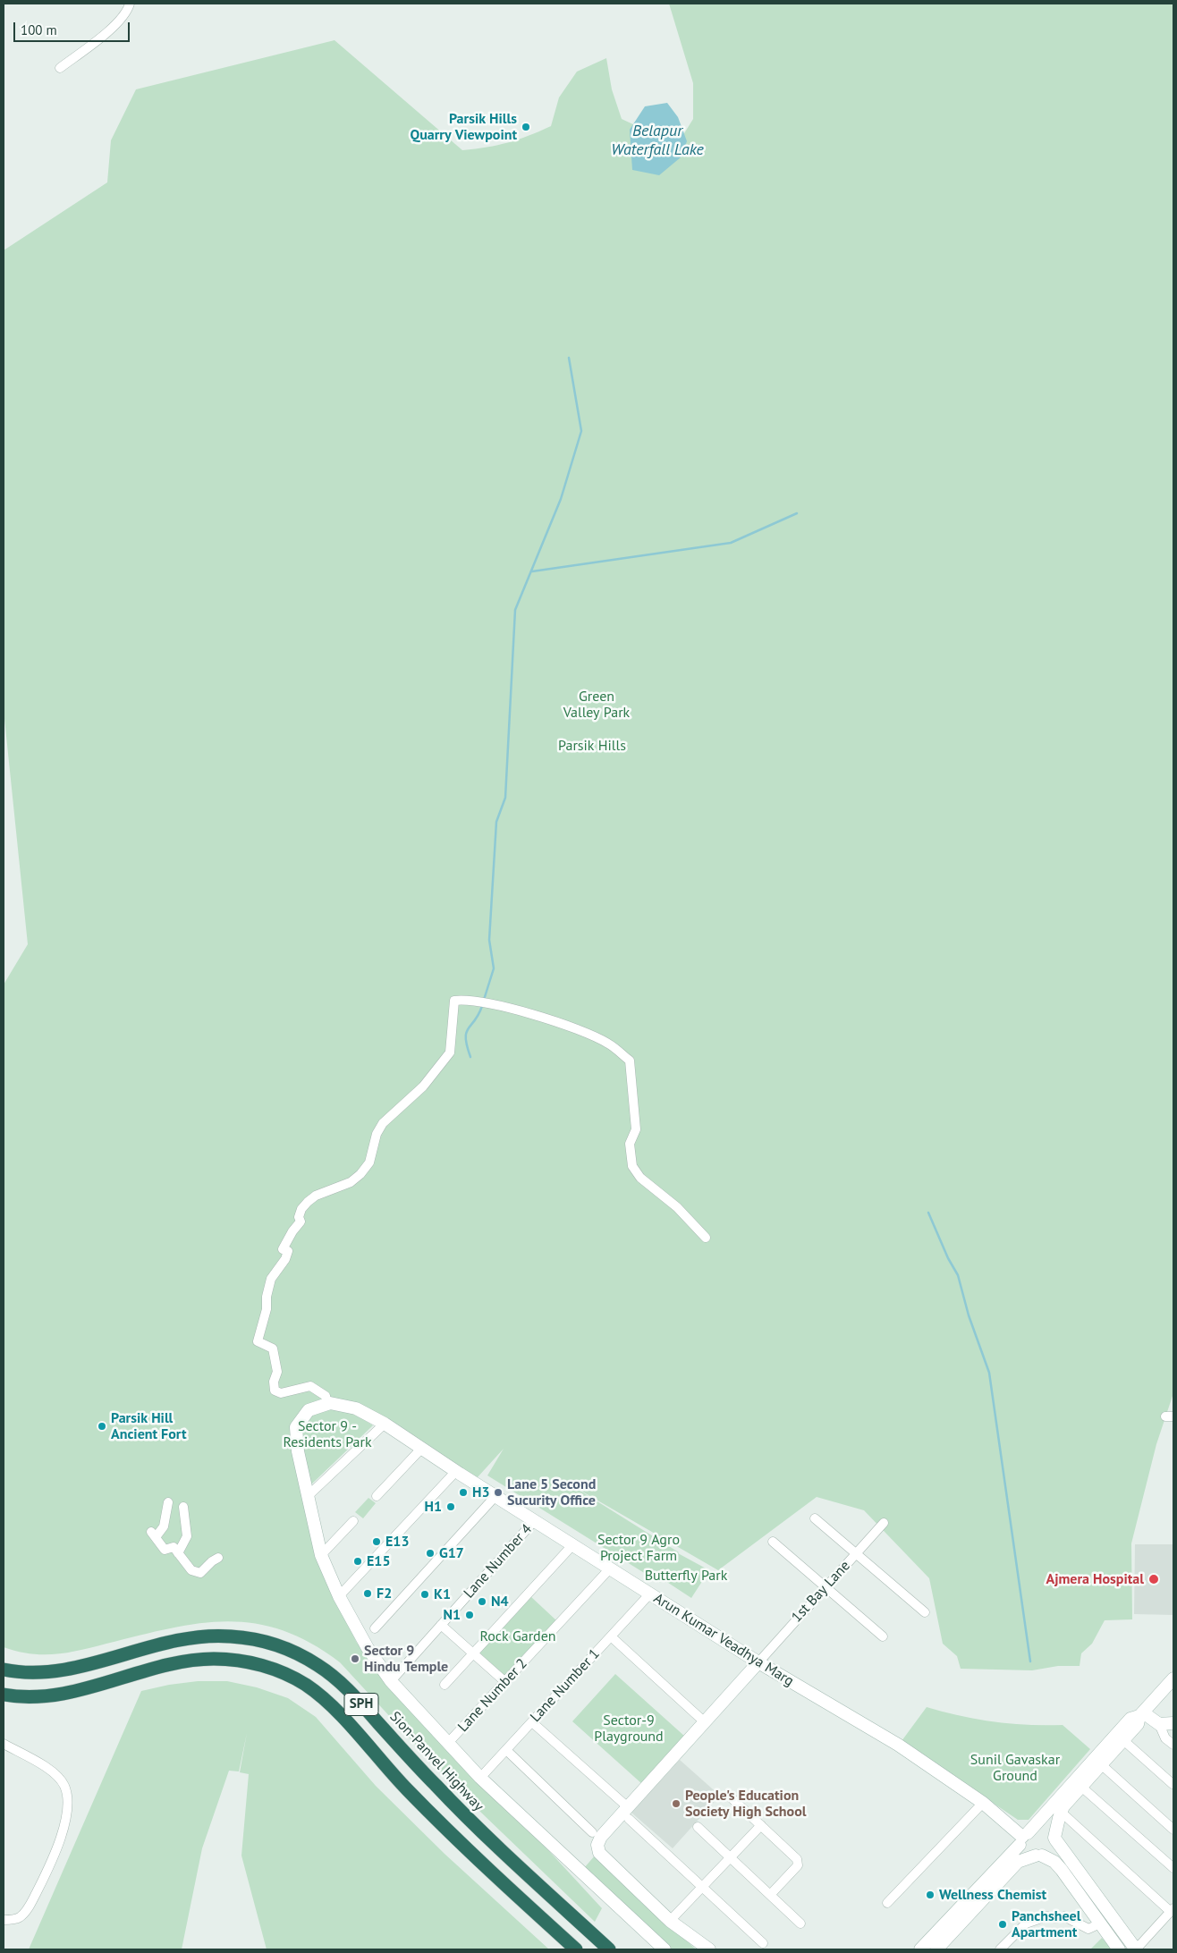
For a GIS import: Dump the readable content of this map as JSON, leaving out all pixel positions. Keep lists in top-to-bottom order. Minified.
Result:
{"streets":{"highway":["SPH","Sion-Panvel Highway"],"street":["Lane Number 4","1st Bay Lane","Arun Kumar Veadhya Marg","Lane Number 1","Lane Number 2"]},"crossings":[["Lane Number 4","Arun Kumar Veadhya Marg"],["1st Bay Lane","Arun Kumar Veadhya Marg"],["Arun Kumar Veadhya Marg","Lane Number 1"],["Arun Kumar Veadhya Marg","Lane Number 2"],["SPH","Sion-Panvel Highway"]],"water":["Belapur Waterfall Lake"],"parks":["Green Valley Park","Parsik Hills","Sector 9 - Residents Park","Sector 9 Agro Project Farm","Butterfly Park","Rock Garden","Sector-9 Playground","Sunil Gavaskar Ground"],"places":["Parsik Hills Quarry Viewpoint","Parsik Hill Ancient Fort","H3","Lane 5 Second Sucurity Office","H1","E13","G17","E15","Ajmera Hospital","F2","K1","N4","N1","Sector 9 Hindu Temple","People's Education Society High School","Wellness Chemist","Panchsheel Apartment"],"scale_bar":"100 m"}
